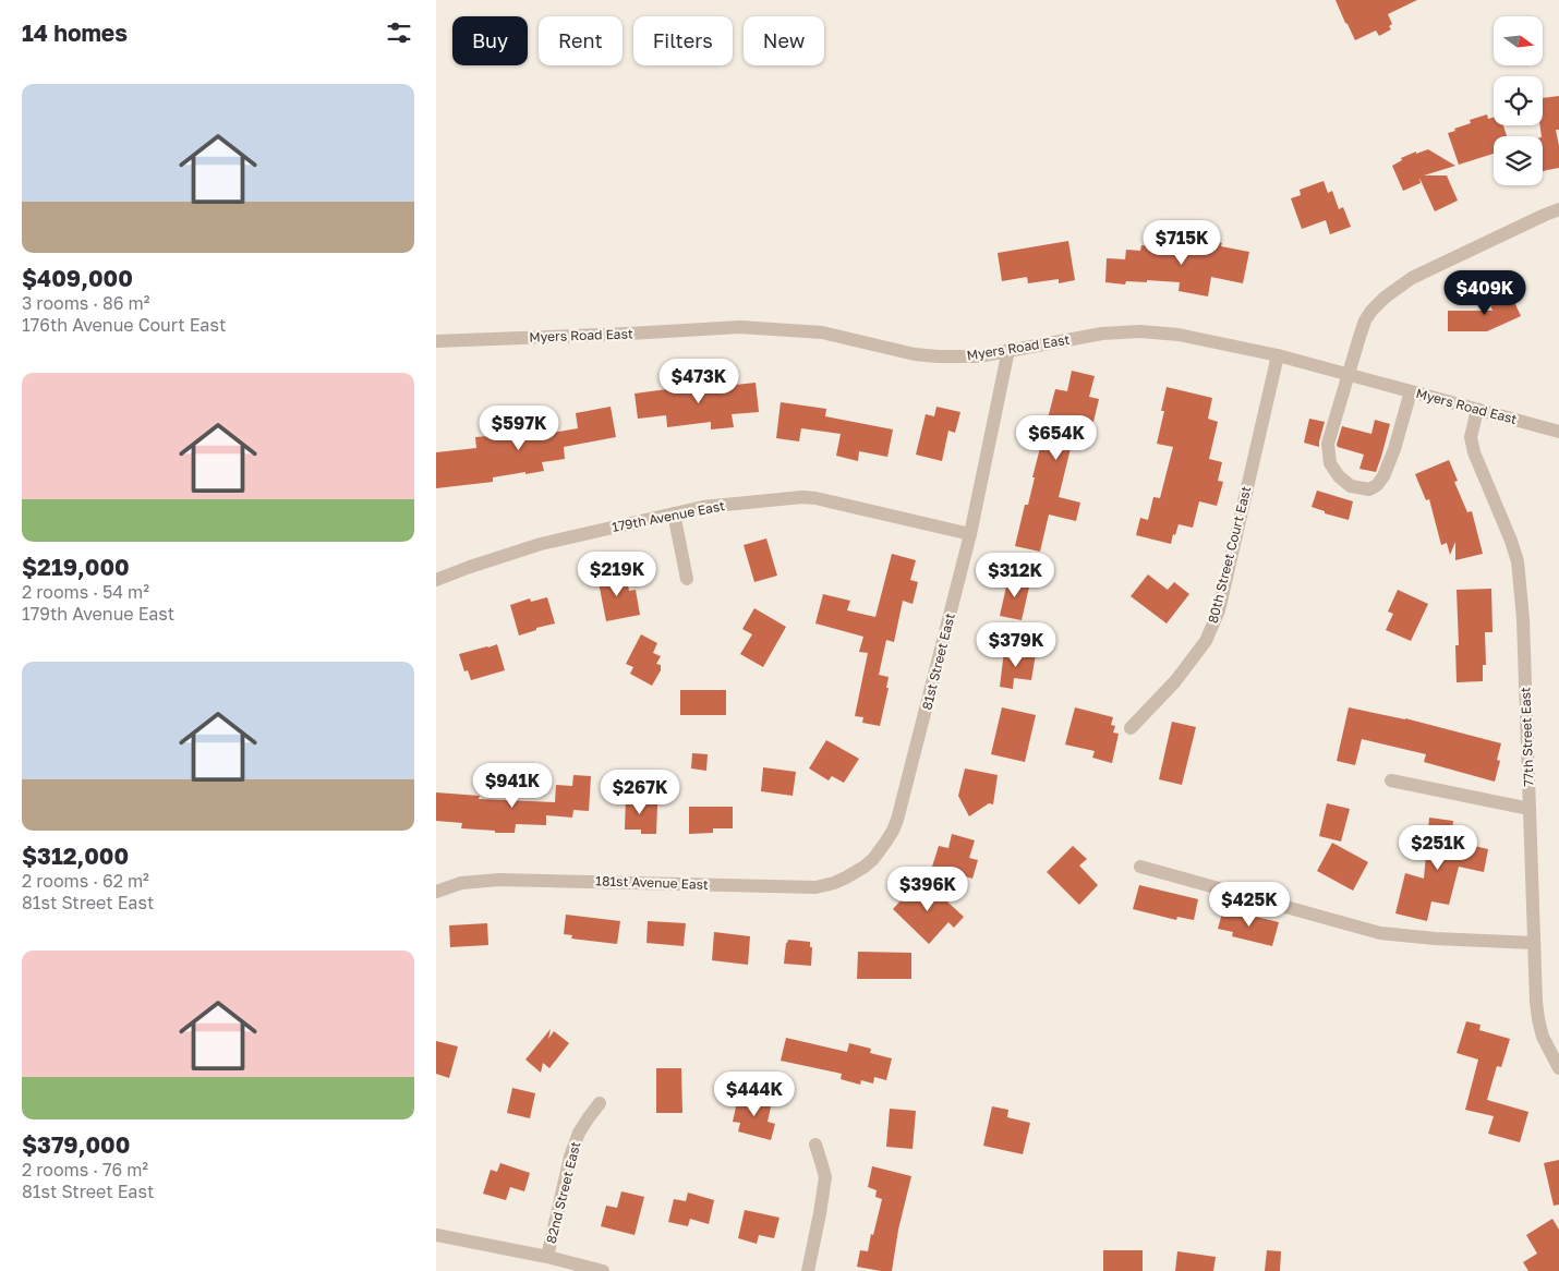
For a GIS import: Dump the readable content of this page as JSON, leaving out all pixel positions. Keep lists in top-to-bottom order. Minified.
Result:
{"streets":{"street":["Myers Road East","179th Avenue East","80th Street Court East","81st Street East","77th Street East","181st Avenue East","82nd Street East"]},"crossings":[["Myers Road East","80th Street Court East"],["Myers Road East","81st Street East"],["Myers Road East","77th Street East"],["179th Avenue East","81st Street East"],["81st Street East","181st Avenue East"]],"north":"right","page":{"heading":"14 homes","chip":["Buy","Rent","Filters","New"],"list":[{"name":"$409,000","note":"3 rooms · 86 m² · 176th Avenue Court East"},{"name":"$219,000","note":"2 rooms · 54 m² · 179th Avenue East"},{"name":"$312,000","note":"2 rooms · 62 m² · 81st Street East"},{"name":"$379,000","note":"2 rooms · 76 m² · 81st Street East"}],"price":["$715K","$409K","$473K","$597K","$654K","$219K","$312K","$379K","$941K","$267K","$251K","$396K","$425K","$444K"]}}
